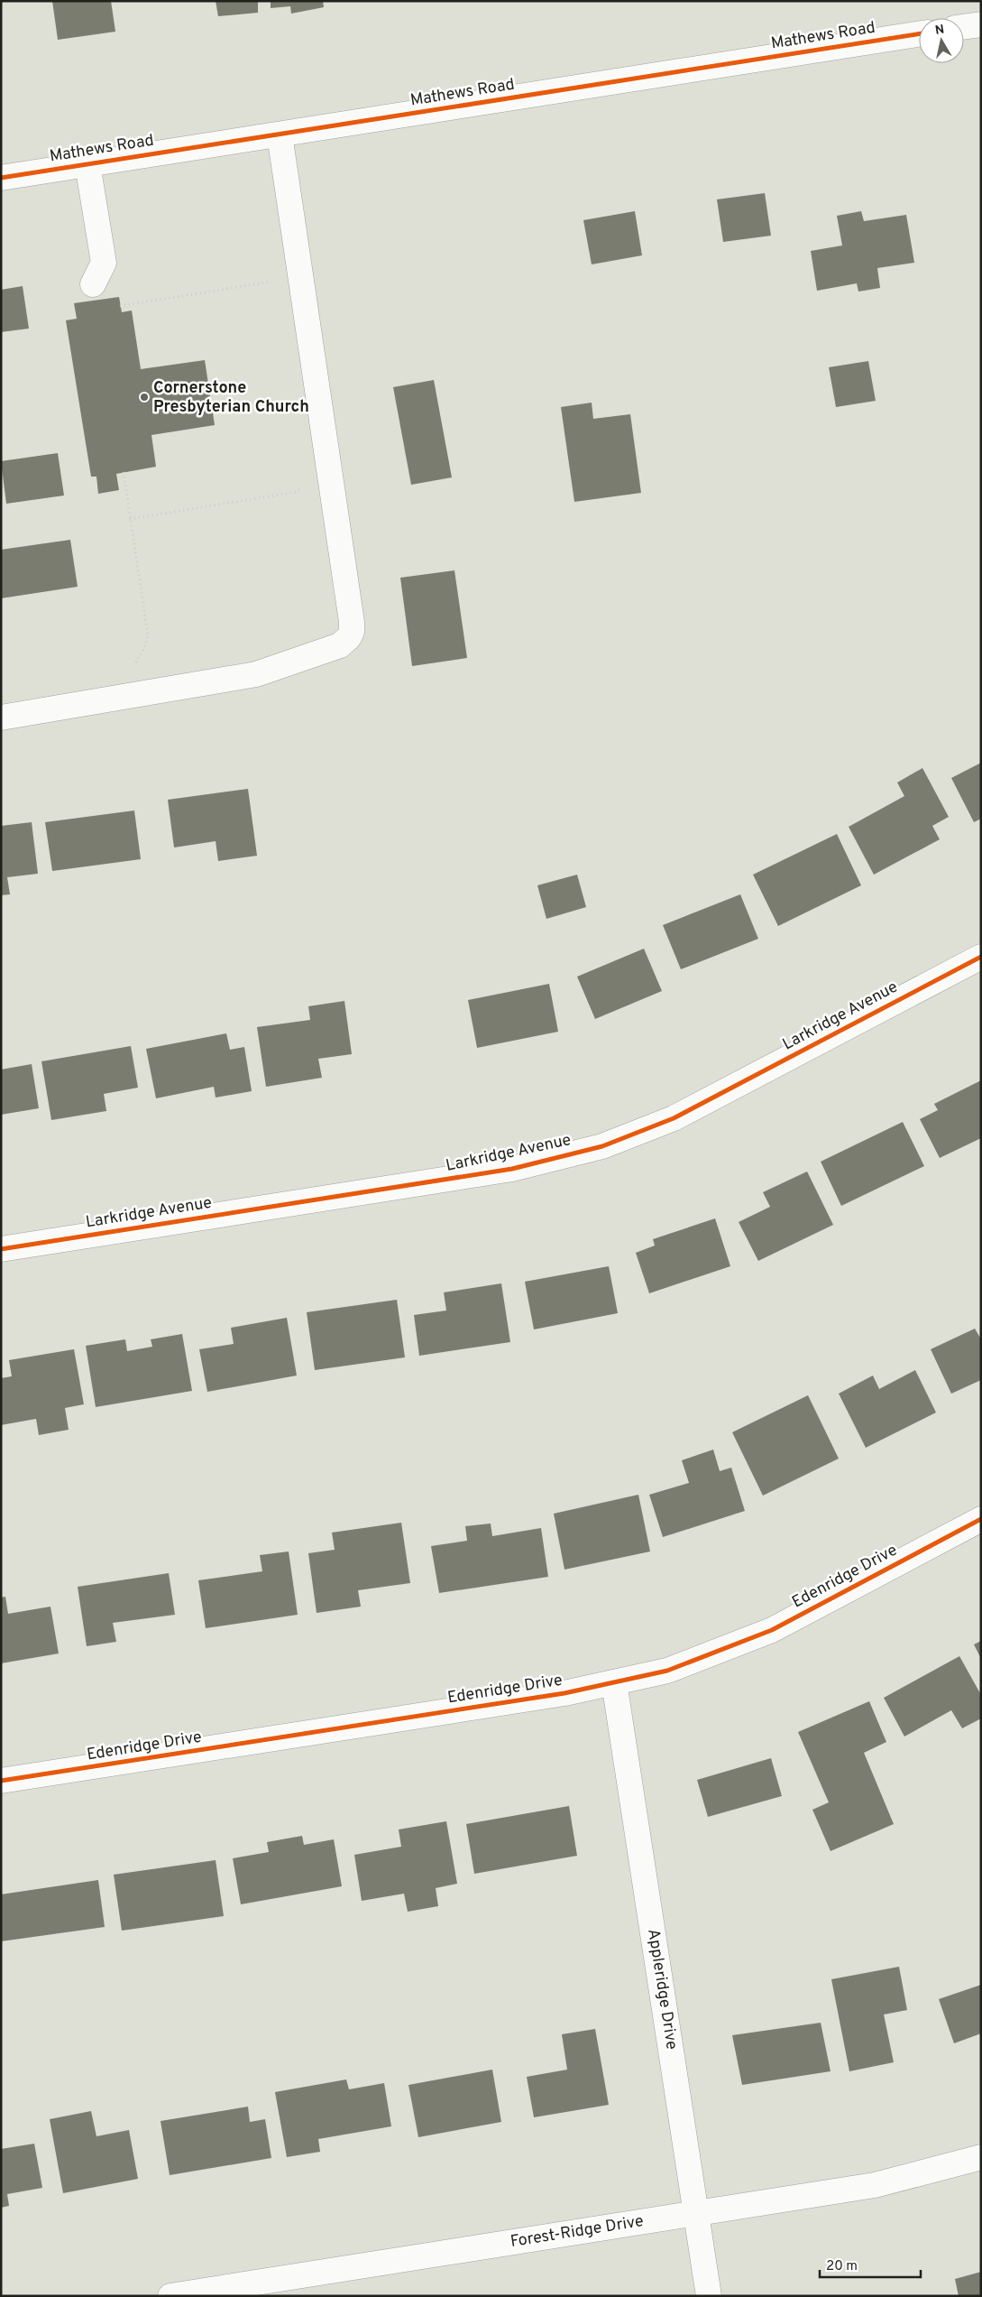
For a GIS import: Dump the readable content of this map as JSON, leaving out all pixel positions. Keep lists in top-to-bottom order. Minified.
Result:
{"streets":{"street":["Mathews Road","Larkridge Avenue","Edenridge Drive","Appleridge Drive","Forest-Ridge Drive"]},"crossings":[["Edenridge Drive","Appleridge Drive"],["Appleridge Drive","Forest-Ridge Drive"]],"places":["Cornerstone Presbyterian Church"],"scale_bar":"20 m","north":"top"}
